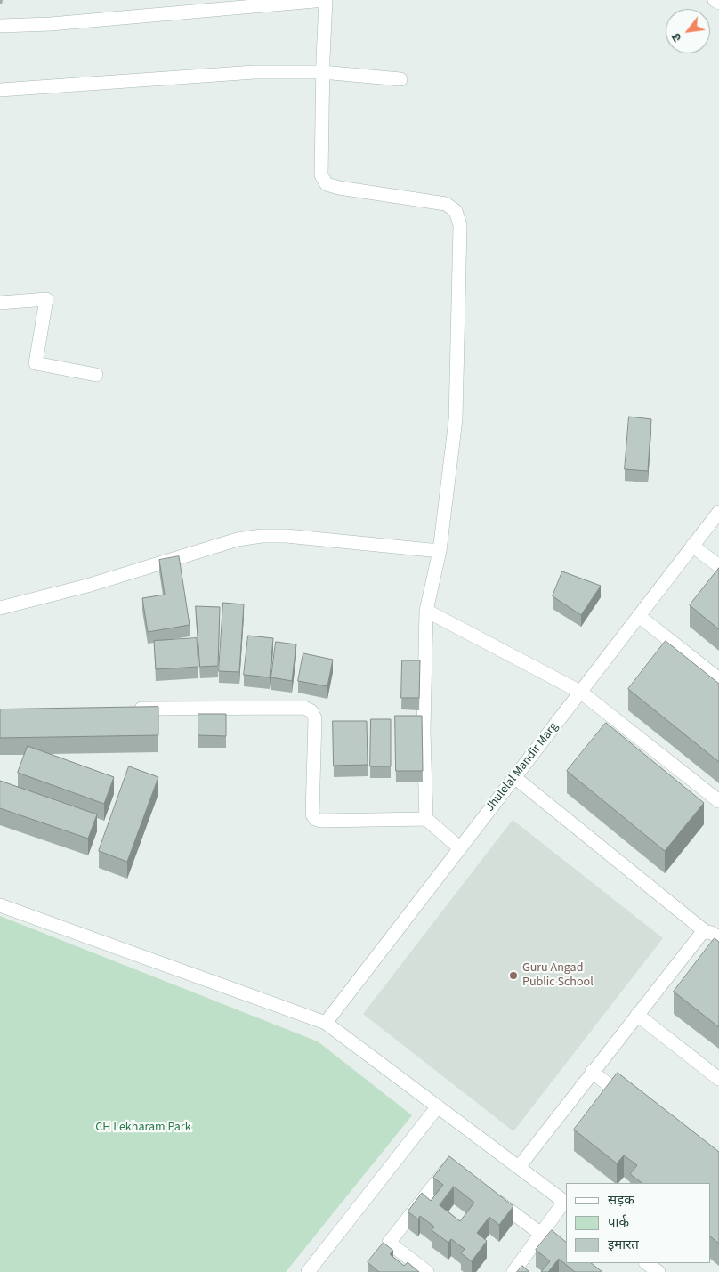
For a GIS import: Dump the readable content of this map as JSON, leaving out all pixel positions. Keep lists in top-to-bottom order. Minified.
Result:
{"streets":{"street":["Jhulelal Mandir Marg"]},"parks":["CH Lekharam Park"],"places":["Guru Angad Public School"],"legend":["सड़क","पार्क","इमारत"],"north":"bottom left"}
